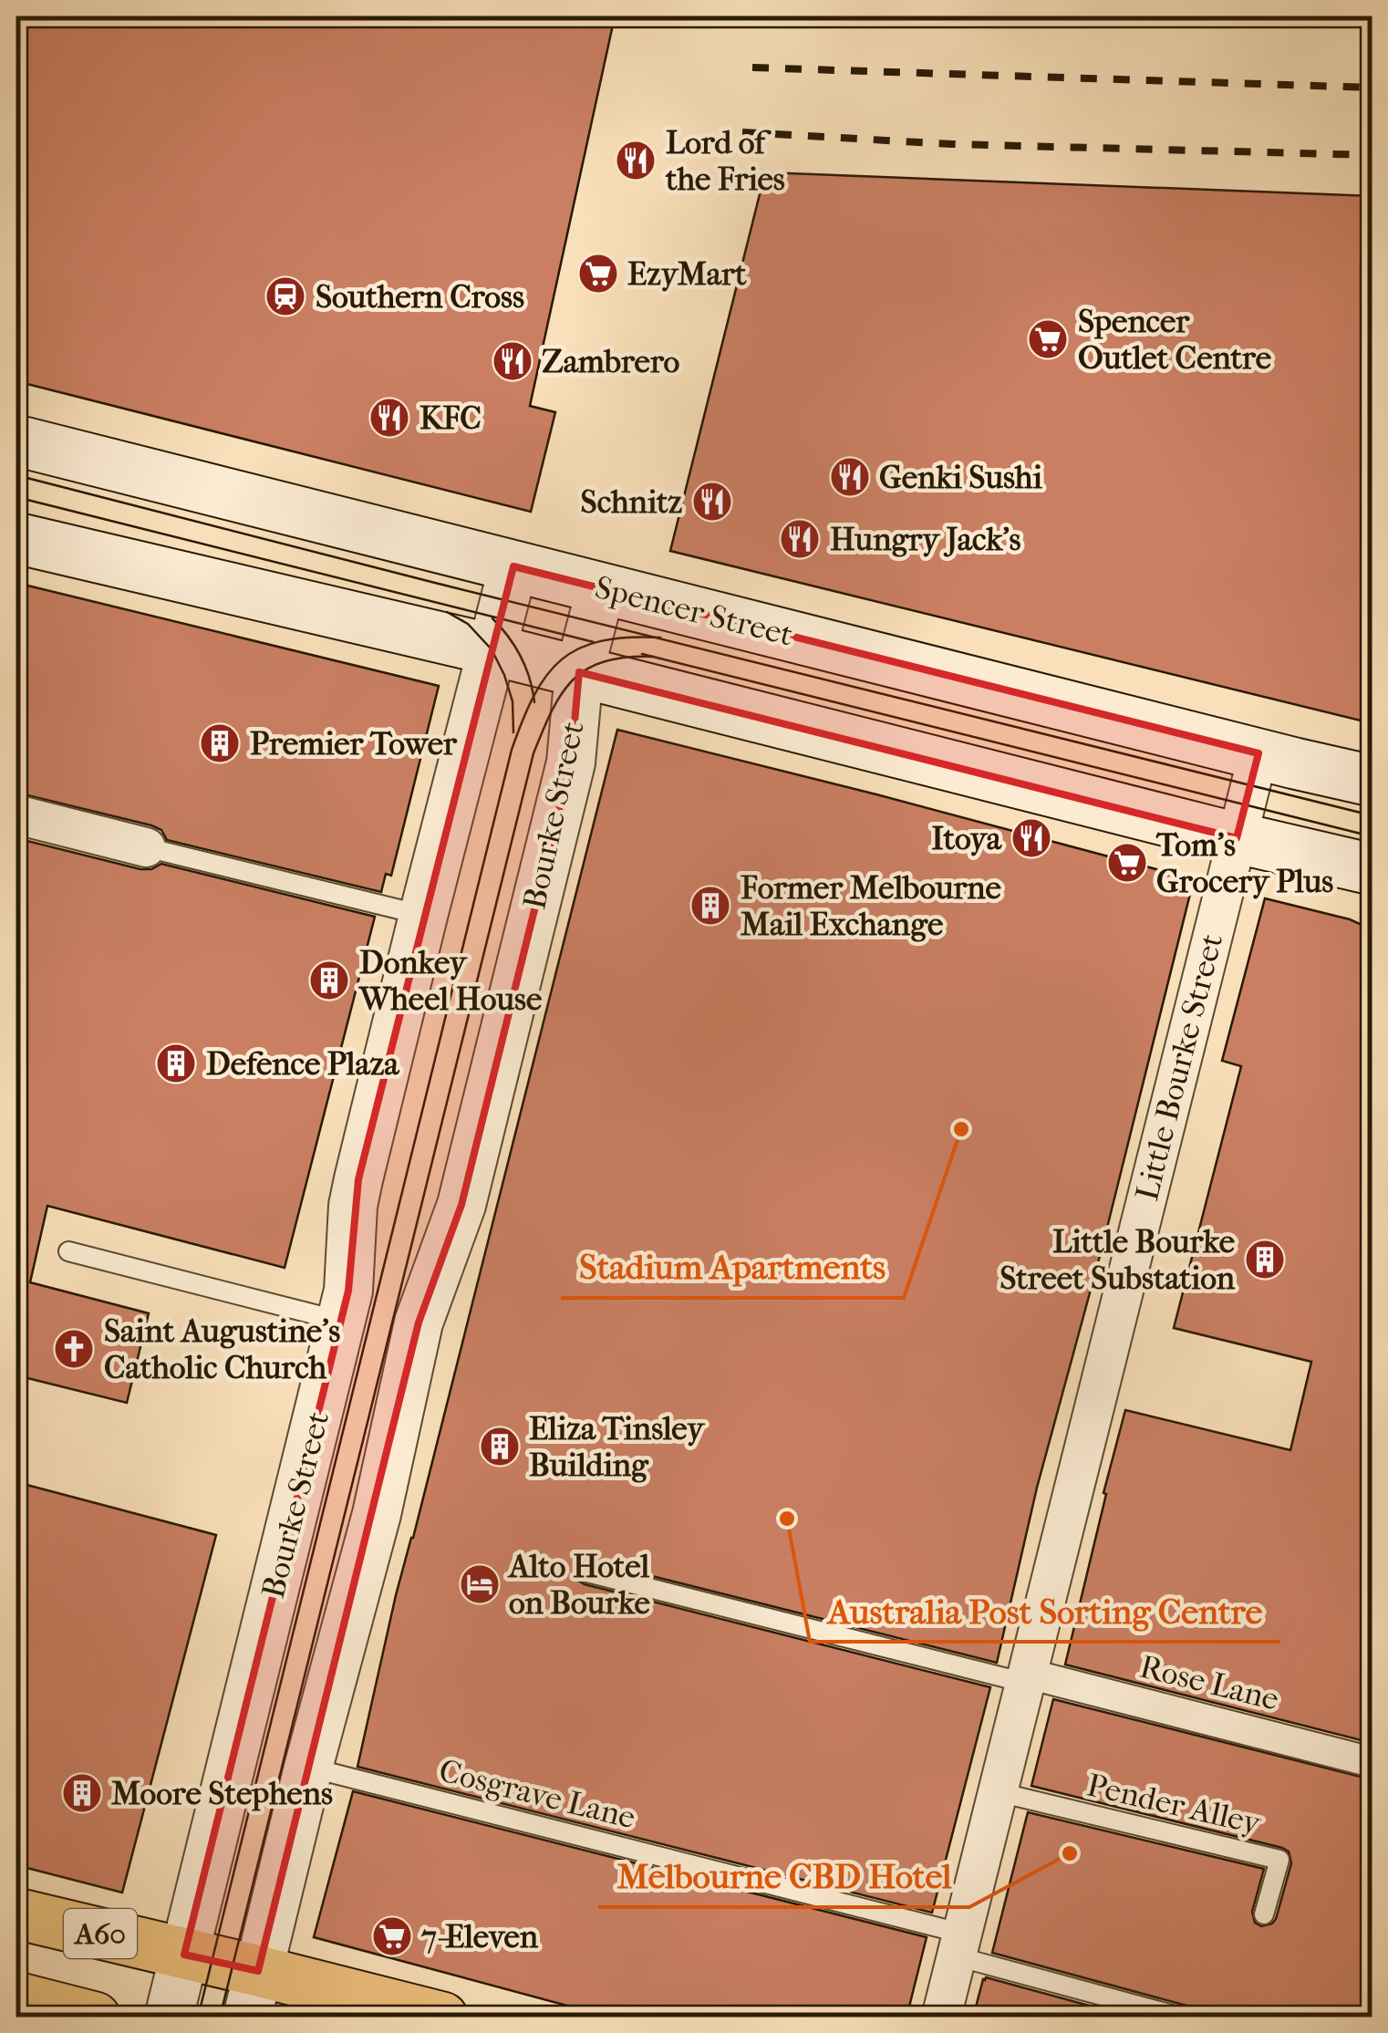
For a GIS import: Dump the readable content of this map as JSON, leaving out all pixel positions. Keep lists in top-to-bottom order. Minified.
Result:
{"streets":{"highway":["A60"],"main road":["Spencer Street"],"street":["Bourke Street","Little Bourke Street","Rose Lane"],"lane":["Cosgrave Lane","Pender Alley"]},"crossings":[["Spencer Street","Bourke Street"],["Spencer Street","Little Bourke Street"],["Bourke Street","Cosgrave Lane"],["Bourke Street","A60"],["Little Bourke Street","Rose Lane"],["Little Bourke Street","Cosgrave Lane"],["Little Bourke Street","Pender Alley"]],"places":{"restaurant":["Lord of the Fries","Zambrero","KFC","Genki Sushi","Schnitz","Hungry Jack's","Itoya"],"supermarket":["EzyMart","Spencer Outlet Centre","Tom's Grocery Plus","7-Eleven"],"station":["Southern Cross"],"building":["Premier Tower","Former Melbourne Mail Exchange","Donkey Wheel House","Defence Plaza","Little Bourke Street Substation","Eliza Tinsley Building","Moore Stephens"],"other":["Stadium Apartments","Australia Post Sorting Centre","Melbourne CBD Hotel"],"church":["Saint Augustine's Catholic Church"],"hotel":["Alto Hotel on Bourke"]}}
